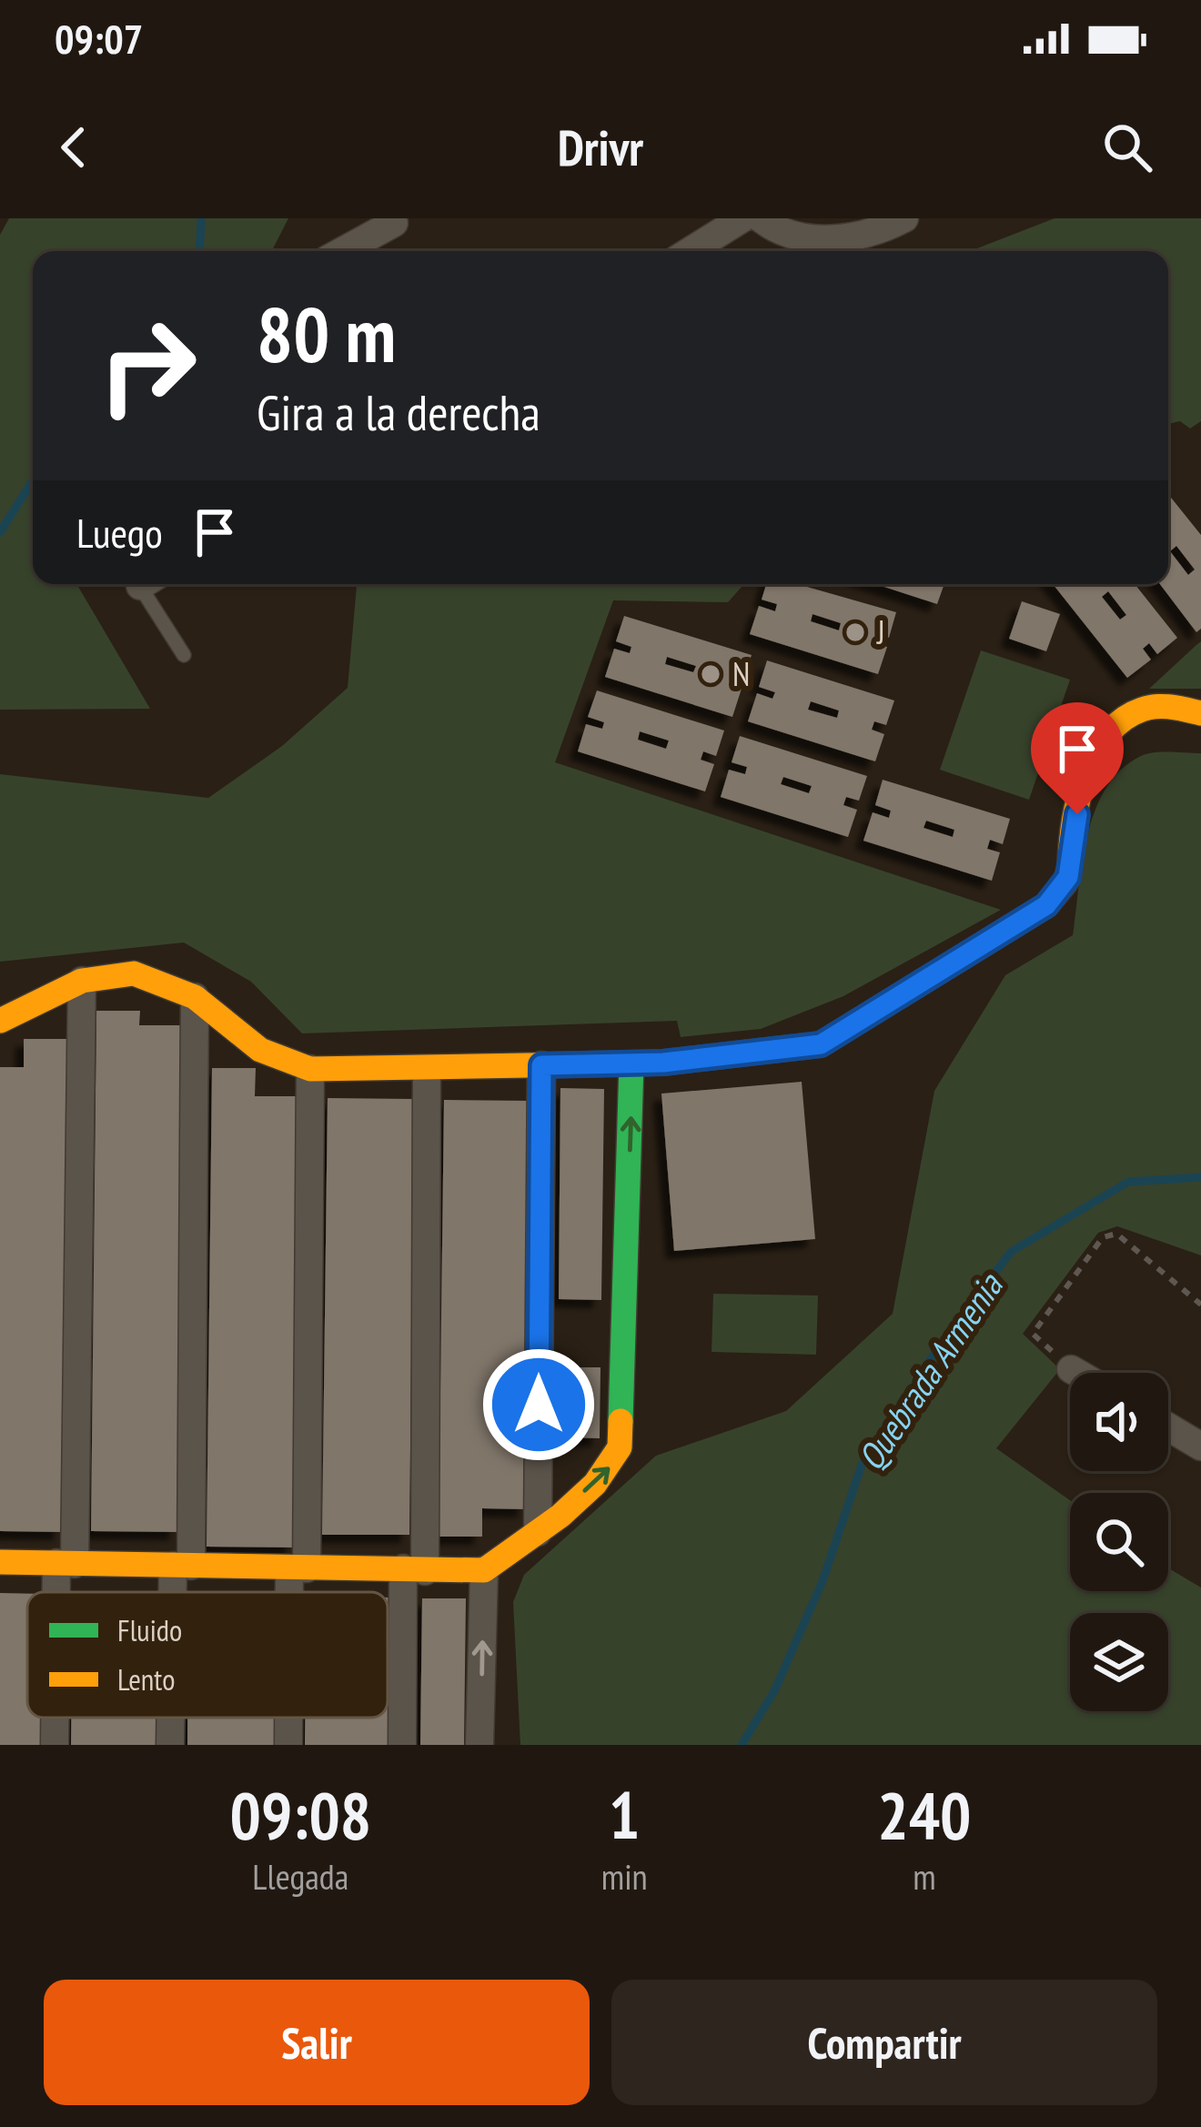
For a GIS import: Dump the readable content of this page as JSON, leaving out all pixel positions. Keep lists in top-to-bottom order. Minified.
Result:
{"water":["Quebrada Armenia"],"places":["J","N"],"legend":["Fluido","Lento"],"page":{"status":"09:07","header":"Drivr","turn":["80 m","Gira a la derecha"],"then":"Luego","eta":["09:08","Llegada","1","min","240","m"],"buttons":["Salir","Compartir"]}}
